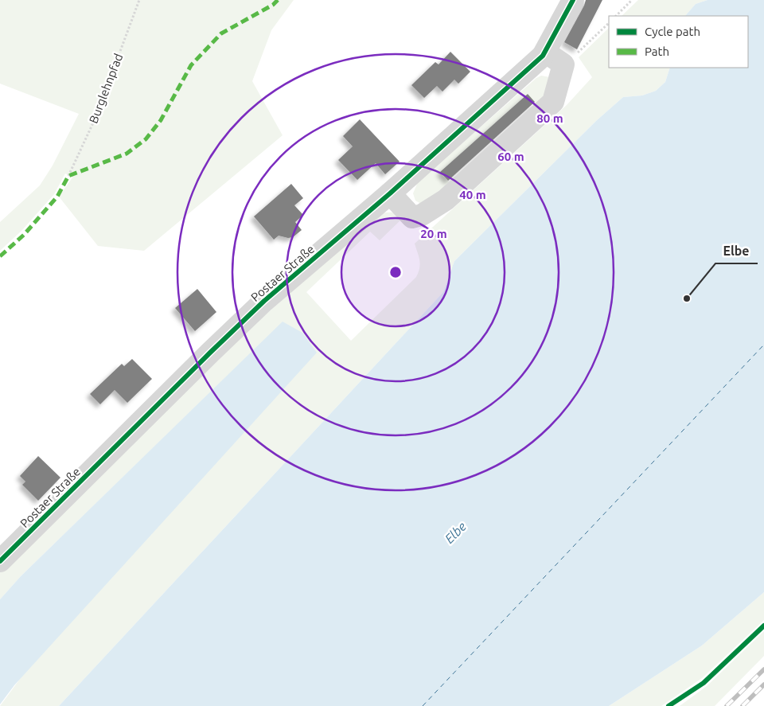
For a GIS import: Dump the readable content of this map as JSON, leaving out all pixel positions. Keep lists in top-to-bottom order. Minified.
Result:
{"streets":{"street":["Postaer Straße"],"path":["Burglehnpfad"]},"water":["Elbe"],"places":["Elbe"],"legend":["Cycle path","Path"],"rings":["80 m","60 m","40 m","20 m"]}
